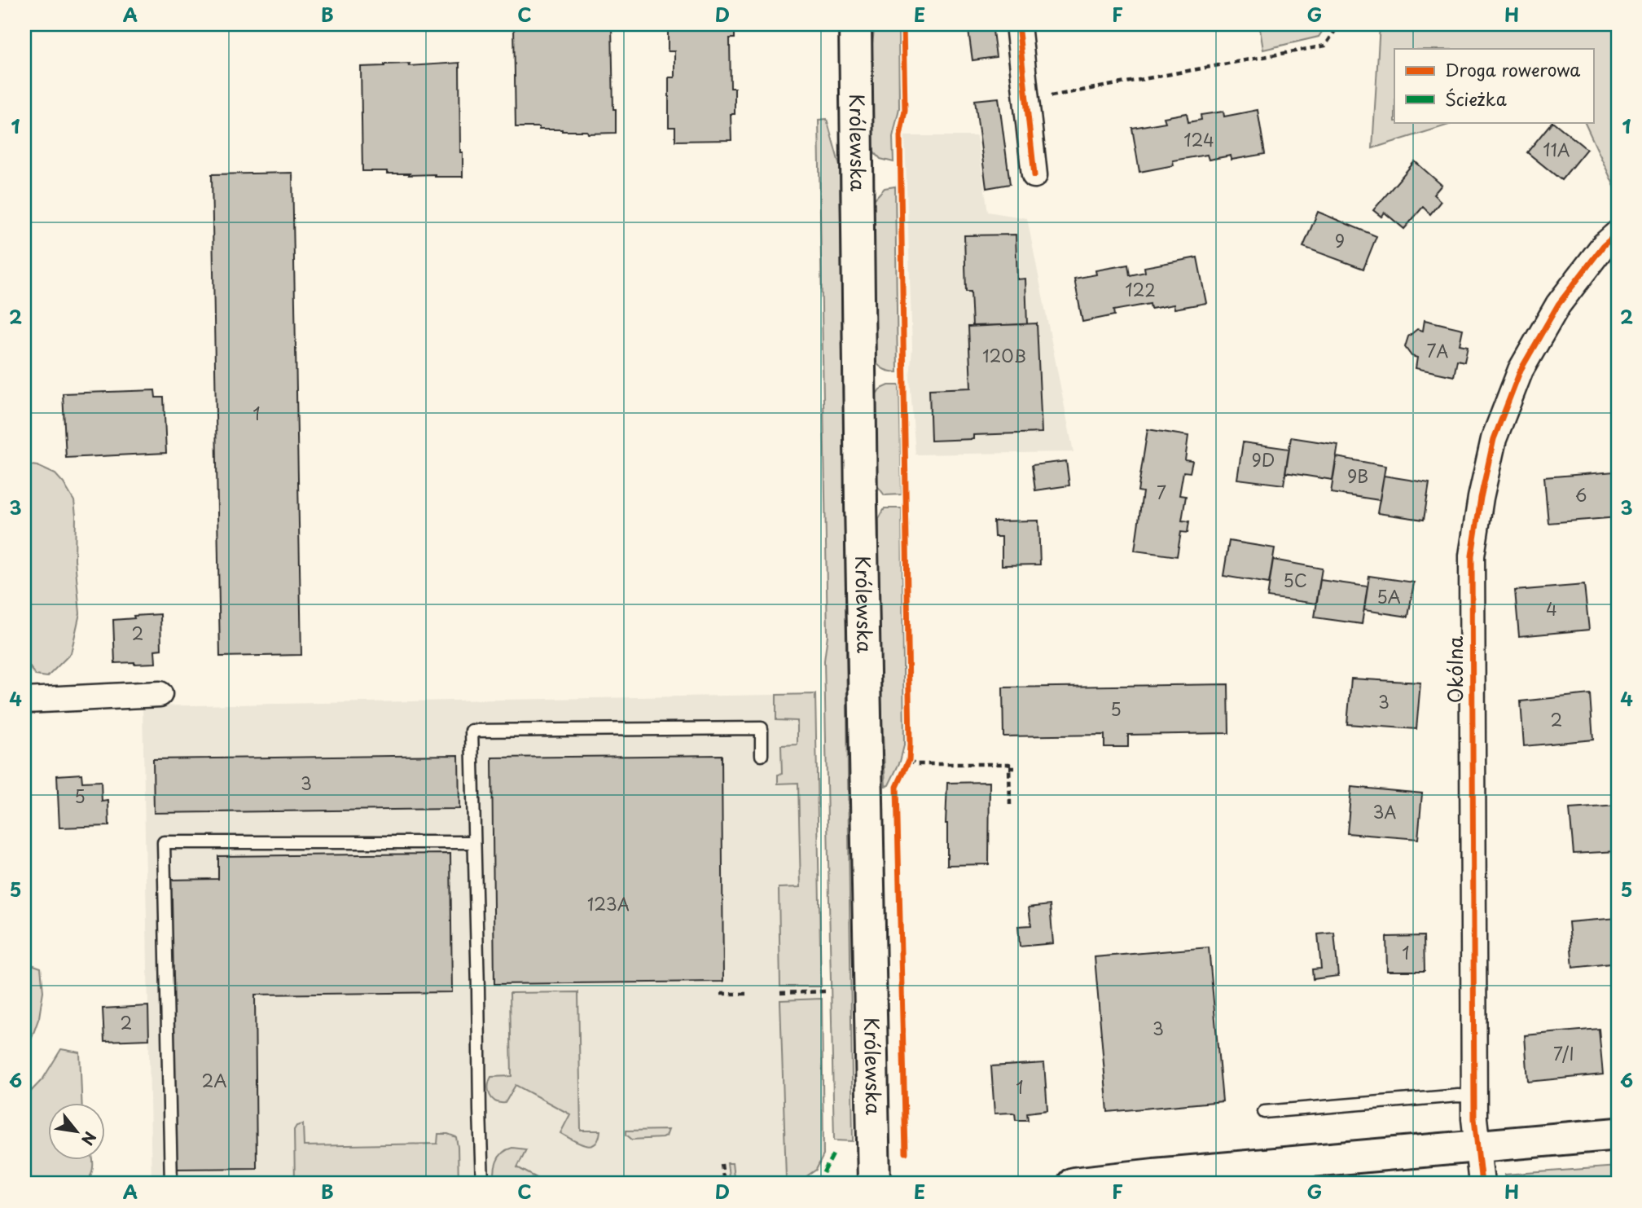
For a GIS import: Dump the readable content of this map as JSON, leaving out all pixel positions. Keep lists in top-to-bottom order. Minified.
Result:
{"streets":{"main road":["Królewska"],"street":["Okólna"]},"house_numbers":["124","11A","9","122","7A","120B","1","9D","9B","7","6","5C","5A","4","2","3","5","2","3","5","3A","123A","1","2","3","7/I","2A","1"],"legend":["Droga rowerowa","Ścieżka"],"north":"bottom right","grid":{"columns":["A","B","C","D","E","F","G","H"],"rows":["1","2","3","4","5","6"]}}
